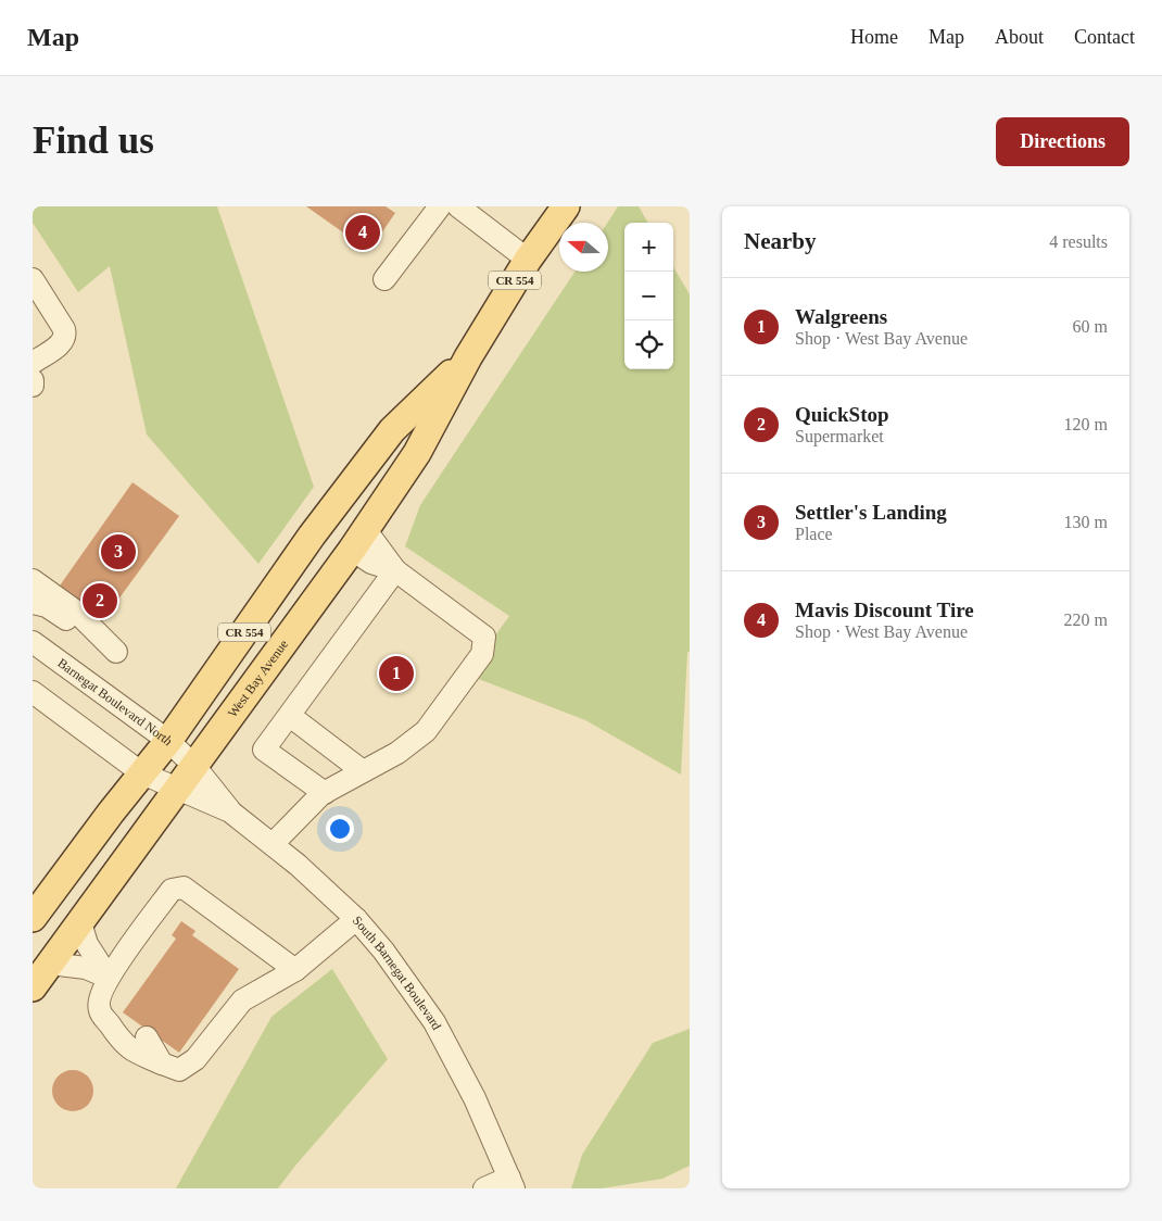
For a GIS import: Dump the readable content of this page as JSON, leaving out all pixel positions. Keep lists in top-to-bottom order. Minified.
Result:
{"streets":{"main road":["CR 554","West Bay Avenue"],"street":["Barnegat Boulevard North","South Barnegat Boulevard"]},"crossings":[["West Bay Avenue","Barnegat Boulevard North"],["West Bay Avenue","South Barnegat Boulevard"],["Barnegat Boulevard North","South Barnegat Boulevard"]],"north":"left","page":{"header":"Map","nav":["Home","Map","About","Contact"],"buttons":"Directions","title":"Find us","heading":["Nearby","4 results"],"pins":["4","3","2","1"],"map_buttons":["+","−"],"list":[{"mark":"1","name":"Walgreens","note":"Shop · West Bay Avenue","value":"60 m"},{"mark":"2","name":"QuickStop","note":"Supermarket","value":"120 m"},{"mark":"3","name":"Settler's Landing","note":"Place","value":"130 m"},{"mark":"4","name":"Mavis Discount Tire","note":"Shop · West Bay Avenue","value":"220 m"}]}}
